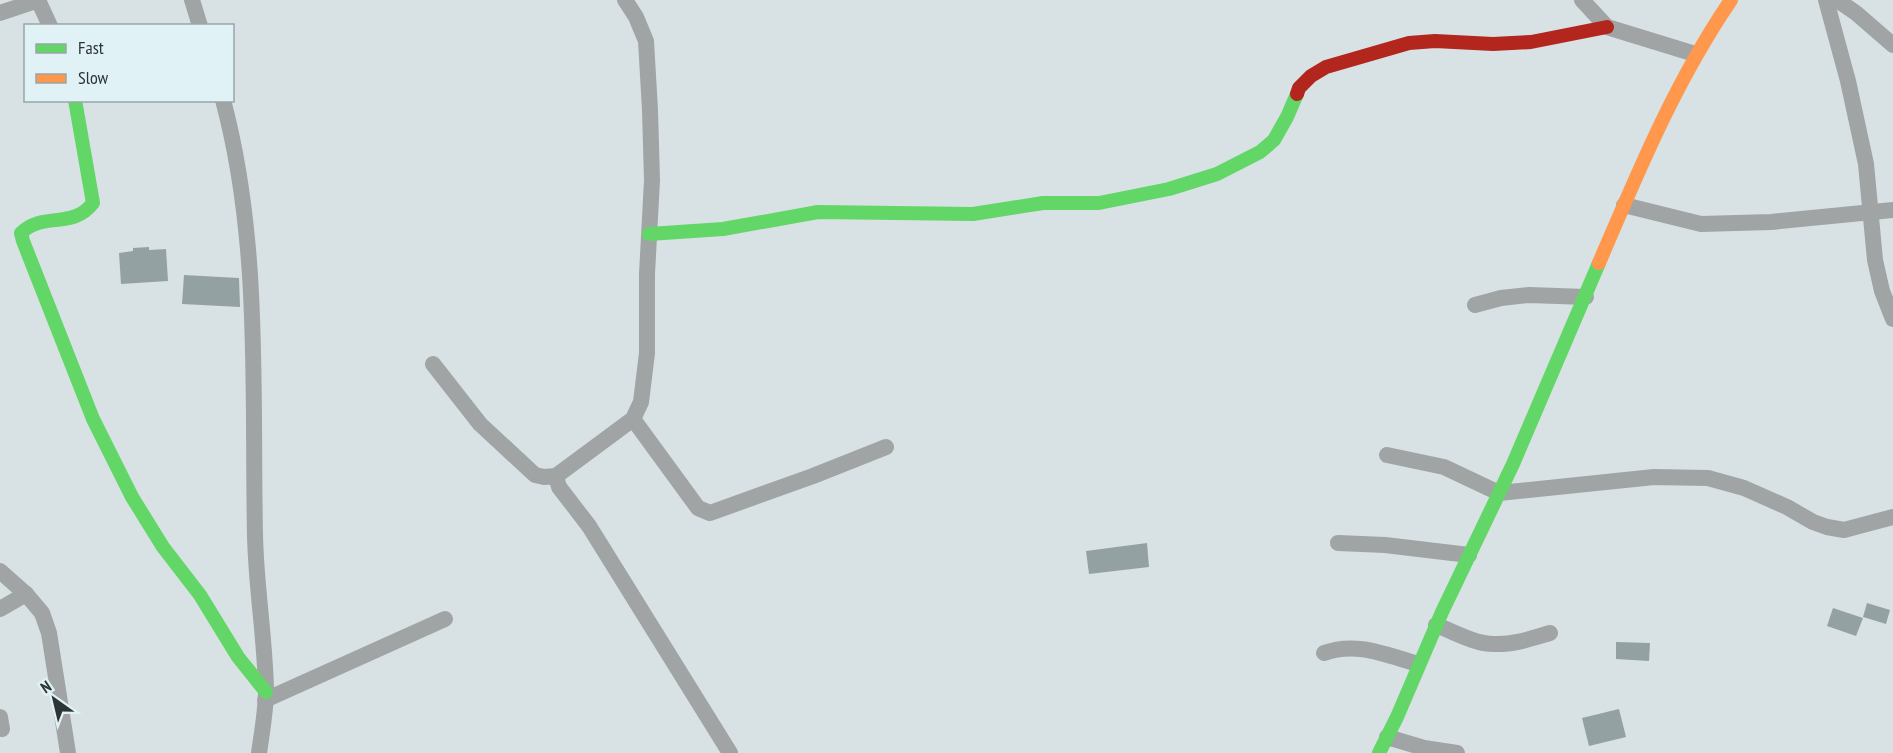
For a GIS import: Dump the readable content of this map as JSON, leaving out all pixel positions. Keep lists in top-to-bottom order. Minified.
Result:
{"legend":["Fast","Slow"],"north":"top left"}
